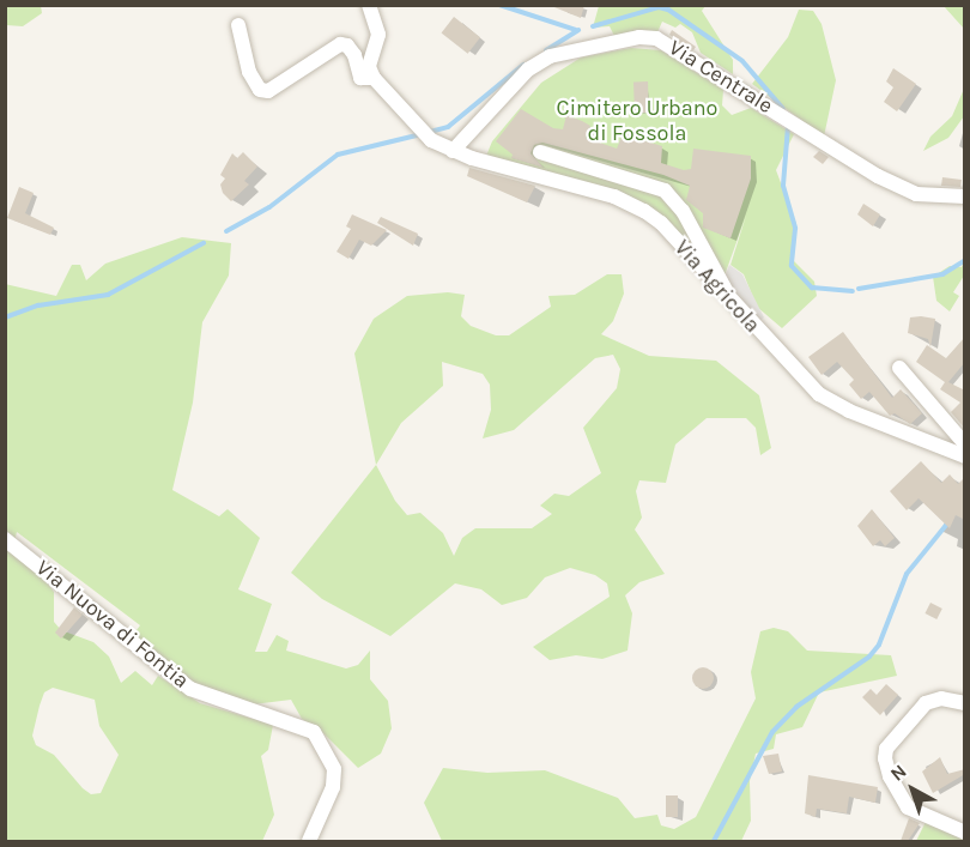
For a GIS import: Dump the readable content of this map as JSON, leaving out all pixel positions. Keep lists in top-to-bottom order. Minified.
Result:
{"streets":{"street":["Via Centrale","Via Agricola","Via Nuova di Fontia"]},"crossings":[["Via Centrale","Via Agricola"]],"parks":["Cimitero Urbano di Fossola"],"north":"top left"}
